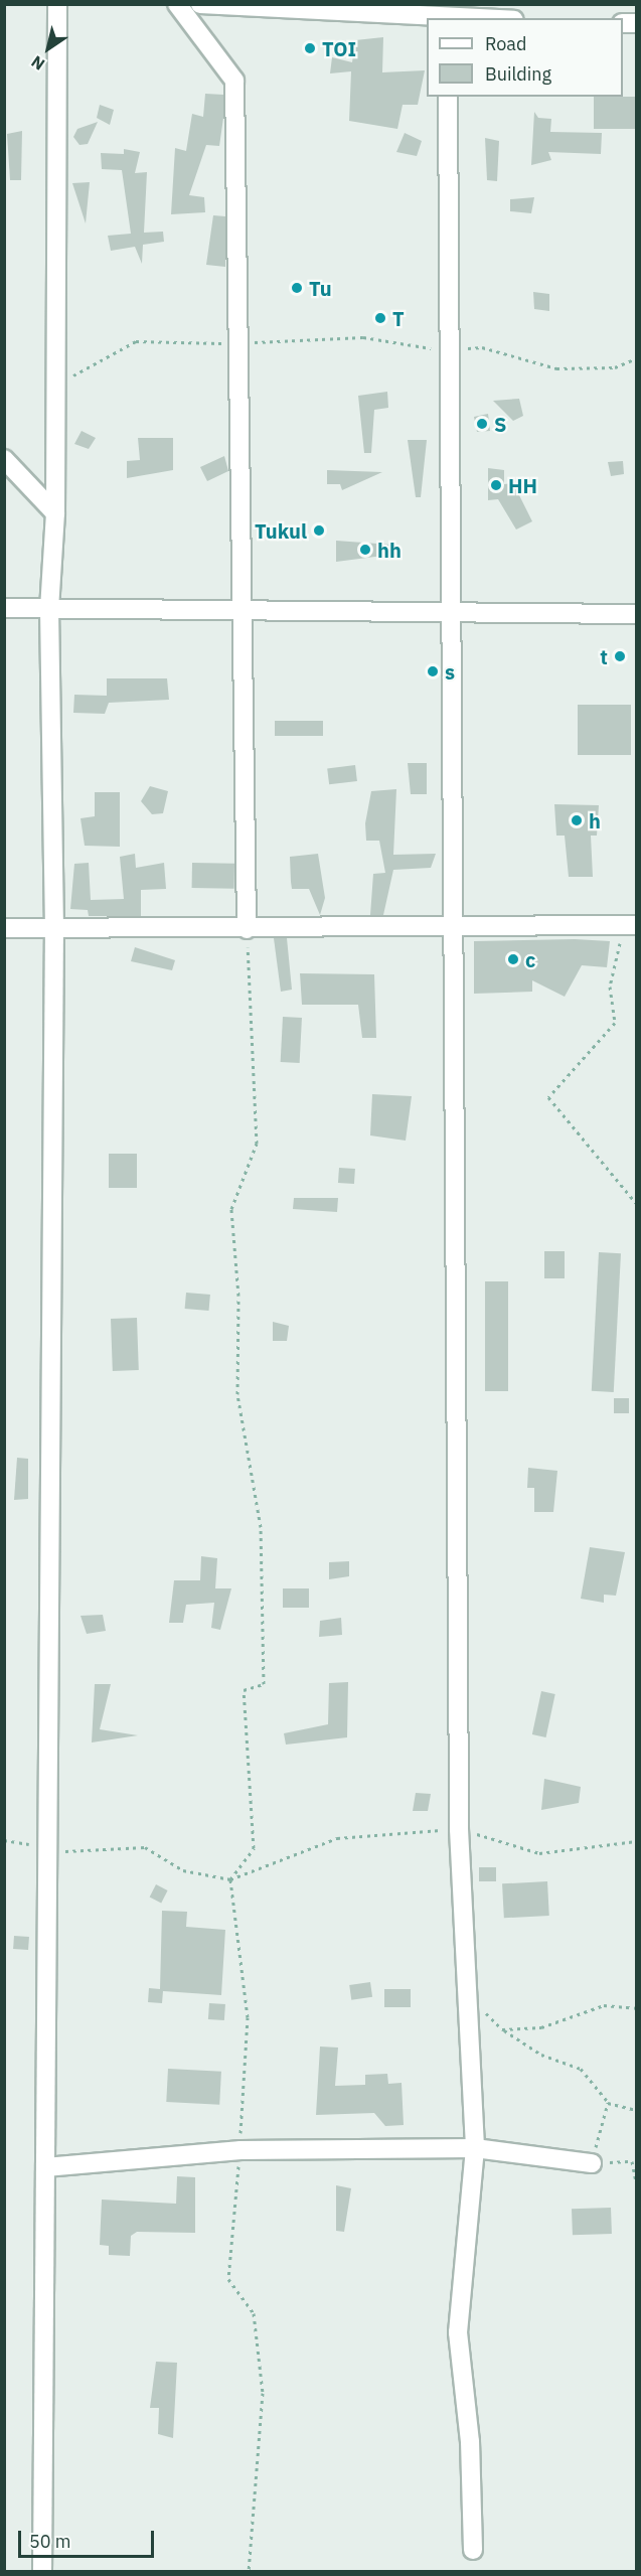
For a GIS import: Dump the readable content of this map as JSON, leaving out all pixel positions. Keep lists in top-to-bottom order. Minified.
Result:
{"places":["TOI","Tu","T","S","HH","Tukul","hh","t","s","h","c"],"legend":["Road","Building"],"scale_bar":"50 m","north":"bottom left"}
